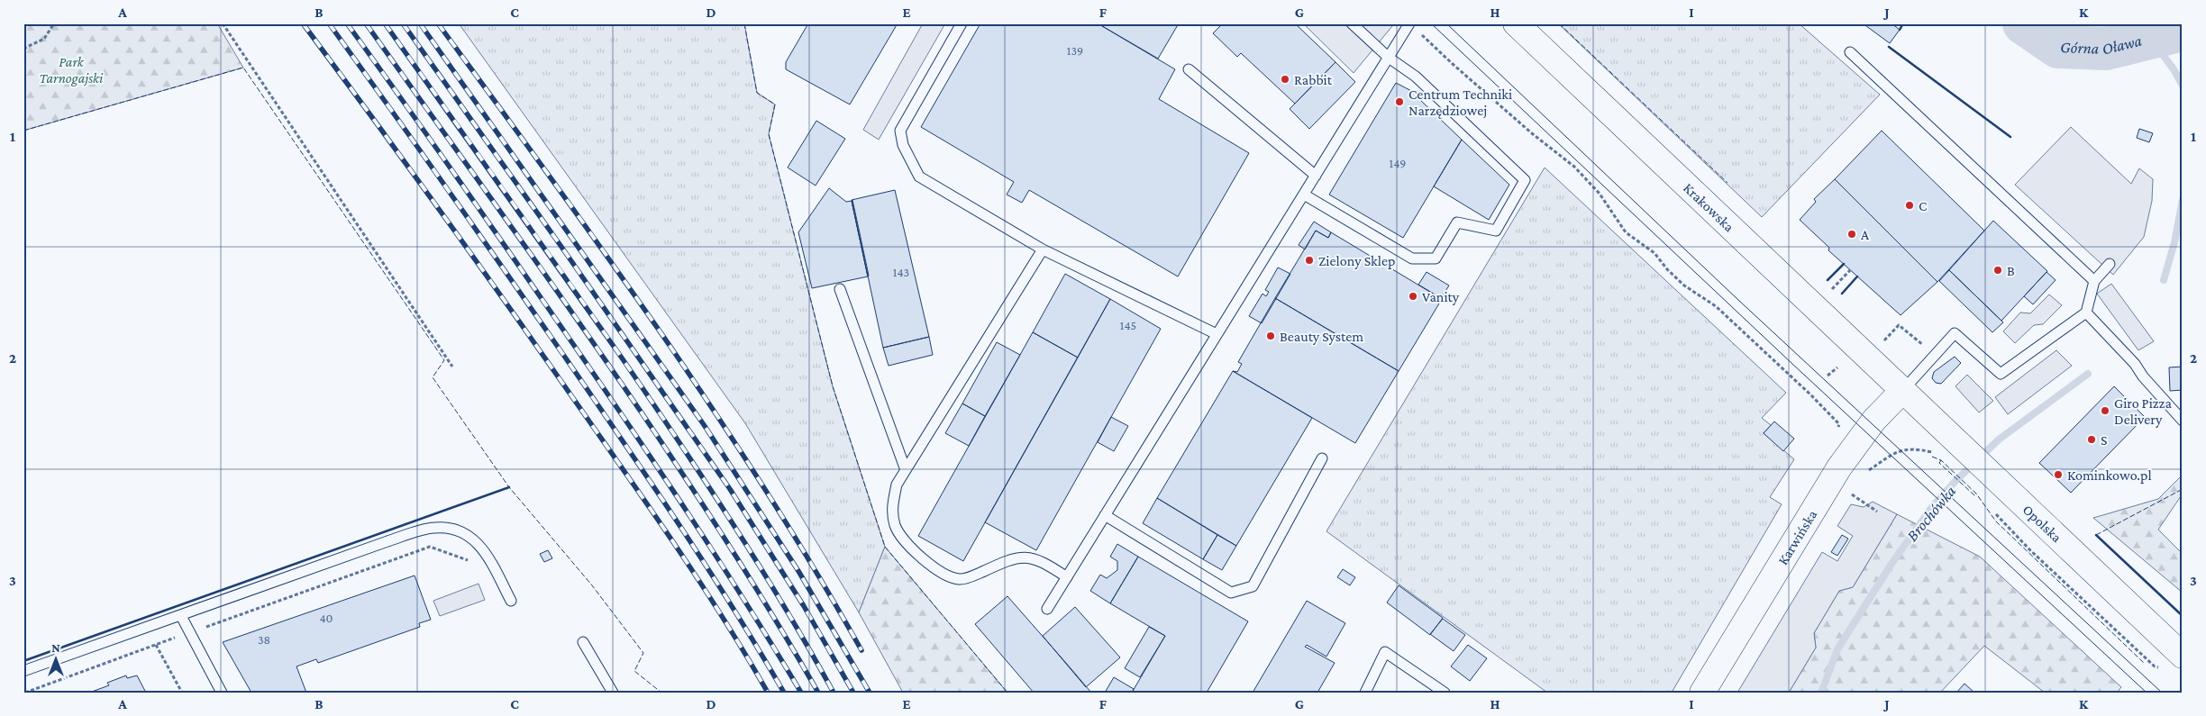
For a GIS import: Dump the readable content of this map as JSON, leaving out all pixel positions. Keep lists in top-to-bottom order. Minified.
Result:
{"streets":{"main road":["Krakowska","Opolska","Karwińska"]},"crossings":[["Krakowska","Opolska"],["Krakowska","Karwińska"],["Opolska","Karwińska"]],"water":["Górna Oława","Brochówka"],"parks":["Park Tarnogajski"],"places":["Rabbit","Centrum Techniki Narzędziowej","C","A","Zielony Sklep","B","Vanity","Beauty System","Giro Pizza Delivery","S","Kominkowo.pl"],"house_numbers":["139","149","143","145","40","38"],"north":"top","grid":{"columns":["A","B","C","D","E","F","G","H","I","J","K"],"rows":["1","2","3"]}}
